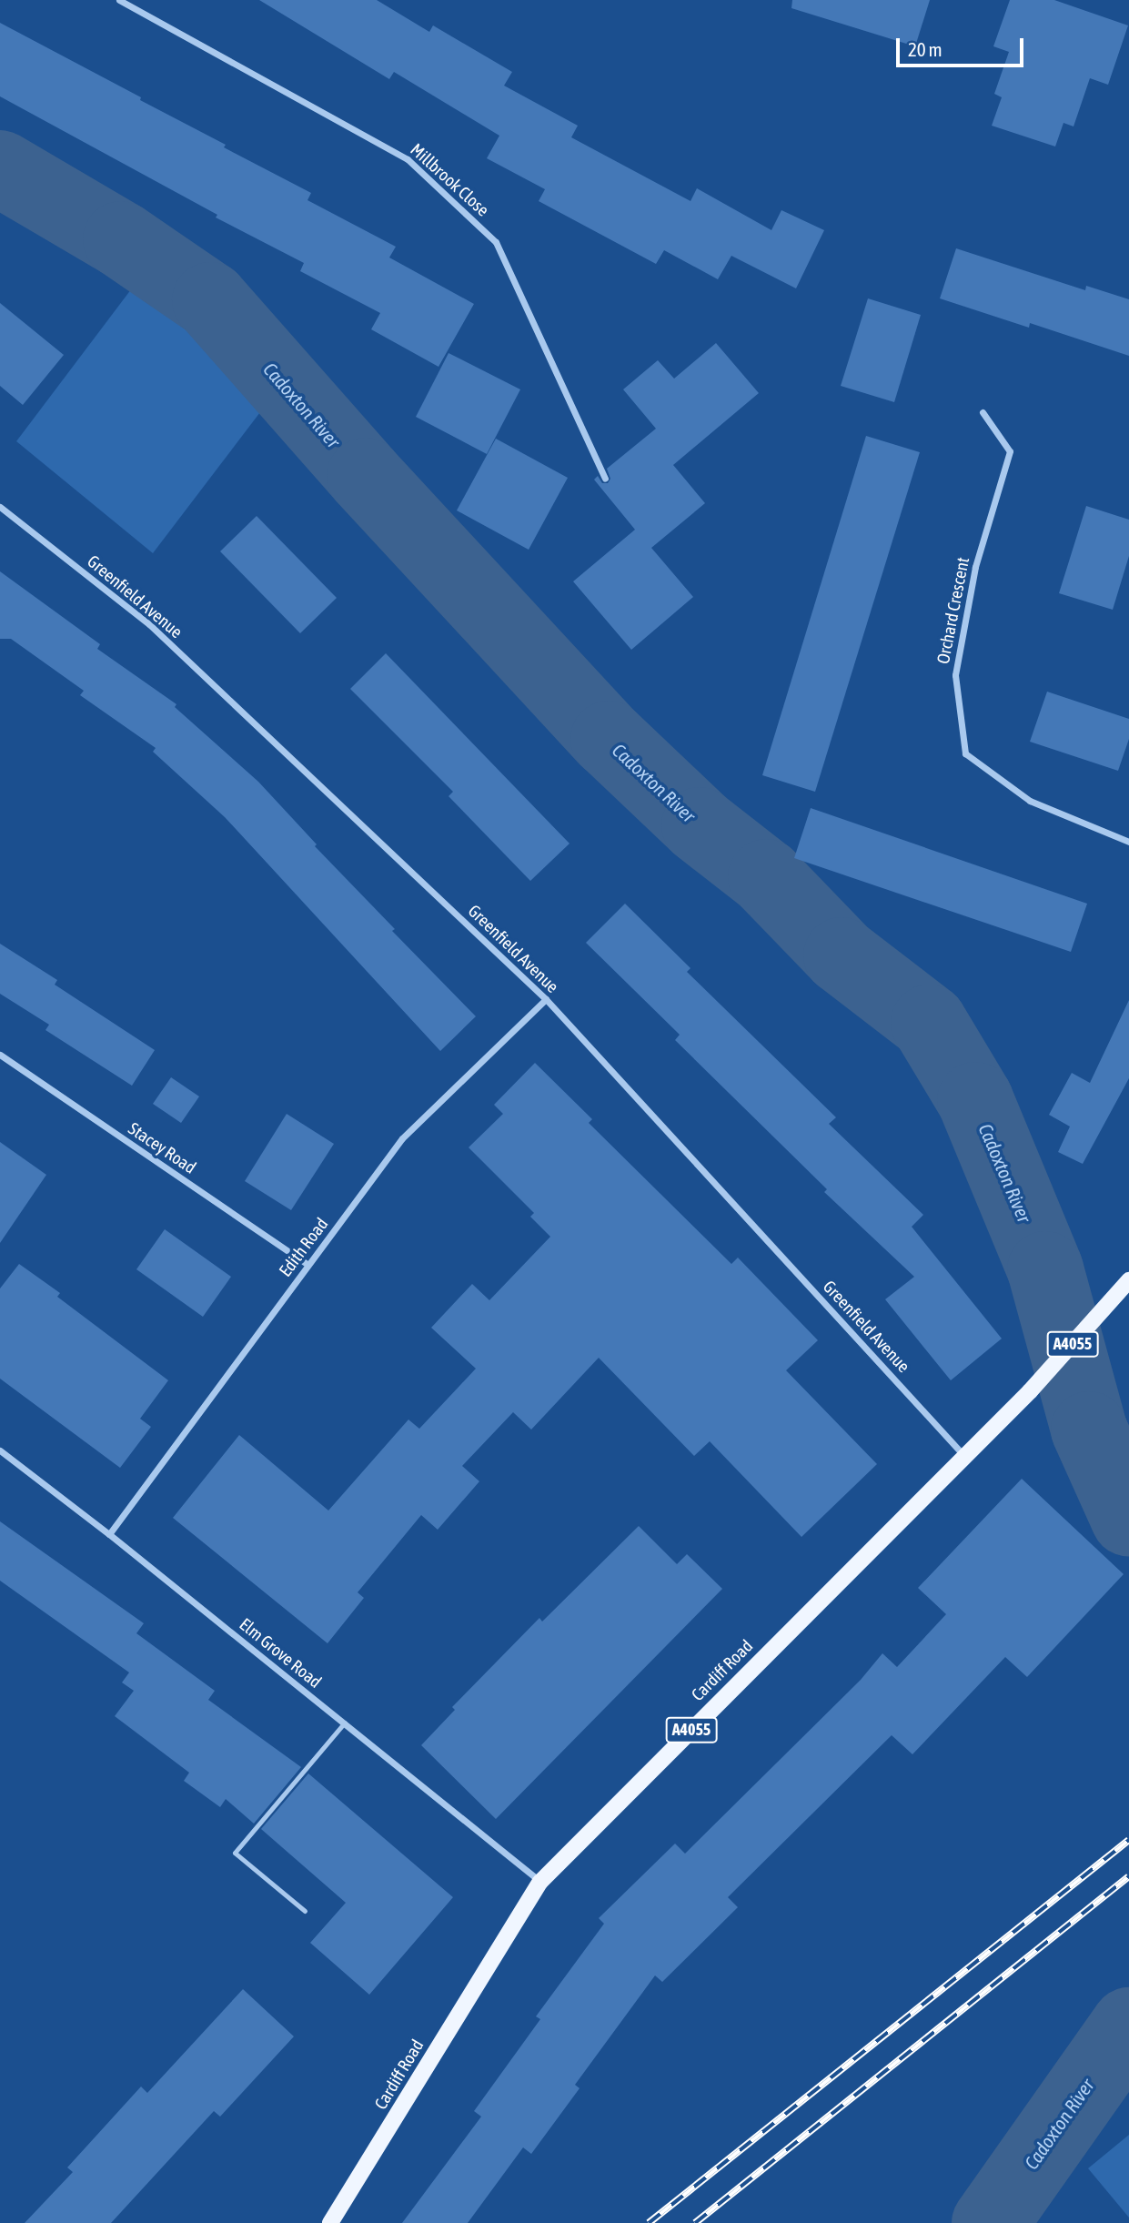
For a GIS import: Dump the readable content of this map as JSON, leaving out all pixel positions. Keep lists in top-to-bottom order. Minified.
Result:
{"streets":{"main road":["A4055","Cardiff Road"],"street":["Millbrook Close","Greenfield Avenue","Orchard Crescent","Stacey Road","Edith Road","Elm Grove Road"]},"crossings":[["Greenfield Avenue","Edith Road"],["Greenfield Avenue","Cardiff Road"],["Stacey Road","Edith Road"],["Edith Road","Elm Grove Road"],["Elm Grove Road","Cardiff Road"]],"water":["Cadoxton River"],"scale_bar":"20 m"}
